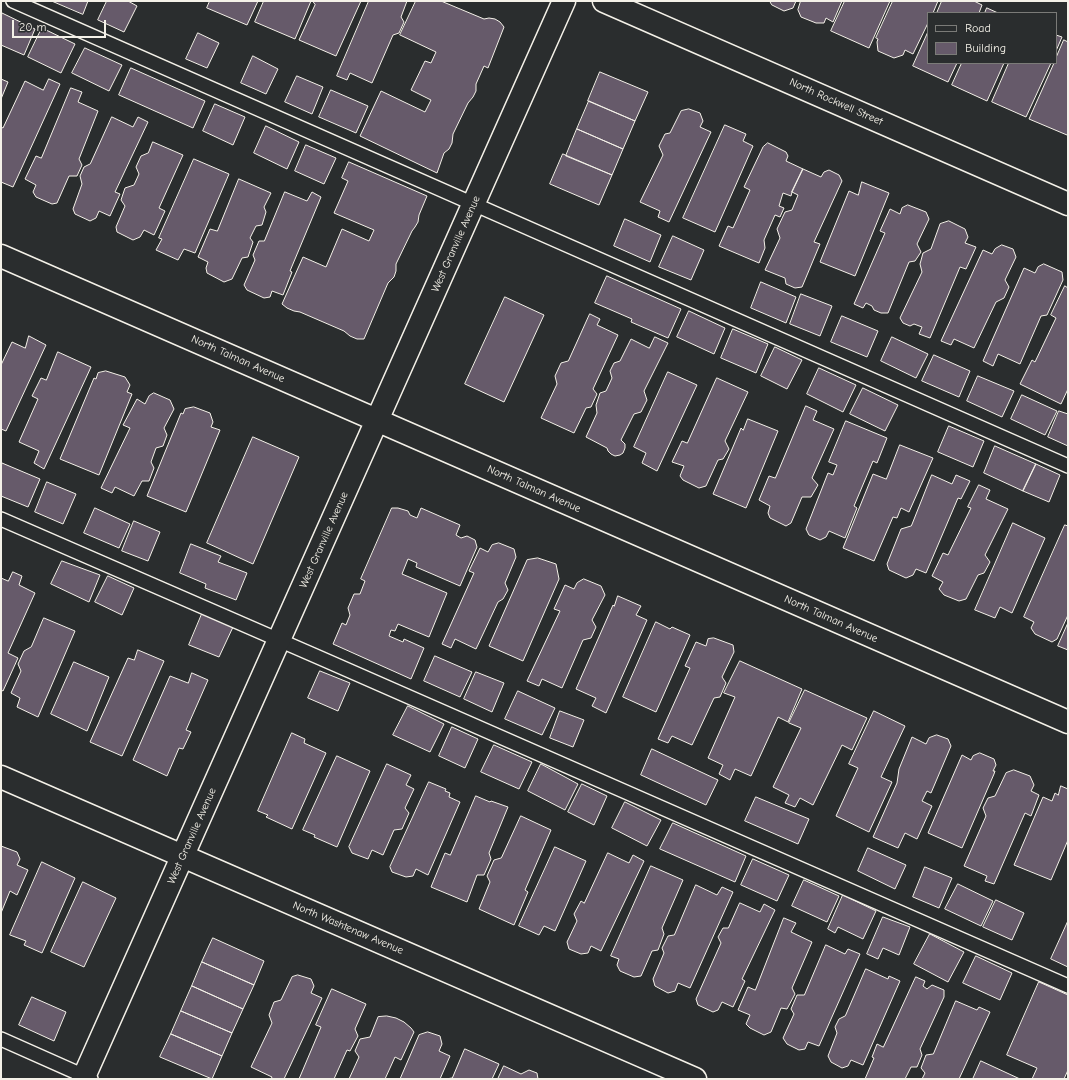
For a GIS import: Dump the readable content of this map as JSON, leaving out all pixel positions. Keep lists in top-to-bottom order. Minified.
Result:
{"streets":{"street":["North Rockwell Street","West Granville Avenue","North Talman Avenue","North Washtenaw Avenue"]},"crossings":[["West Granville Avenue","North Talman Avenue"],["West Granville Avenue","North Washtenaw Avenue"]],"legend":["Road","Building"],"scale_bar":"20 m"}
